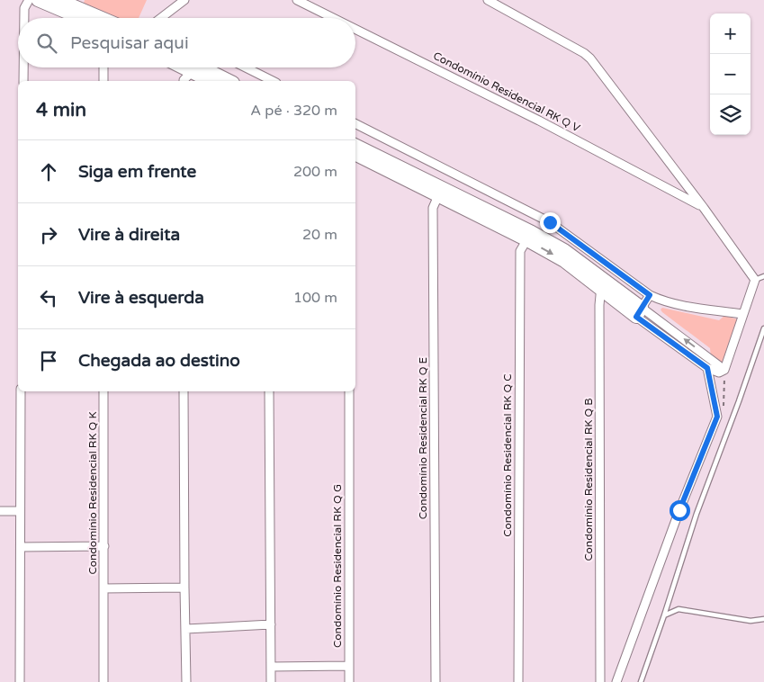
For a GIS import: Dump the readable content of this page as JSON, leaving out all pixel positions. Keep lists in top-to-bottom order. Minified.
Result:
{"streets":{"street":["Condomínio Residencial RK Q V","Condomínio Residencial RK Q E","Condomínio Residencial RK Q C","Condomínio Residencial RK Q B","Condomínio Residencial RK Q K","Condomínio Residencial RK Q G"]},"page":{"map_buttons":["+","−"],"search":"Pesquisar aqui","heading":["4 min","A pé · 320 m"],"list":[["Siga em frente","200 m"],["Vire à direita","20 m"],["Vire à esquerda","100 m"],"Chegada ao destino"]}}
